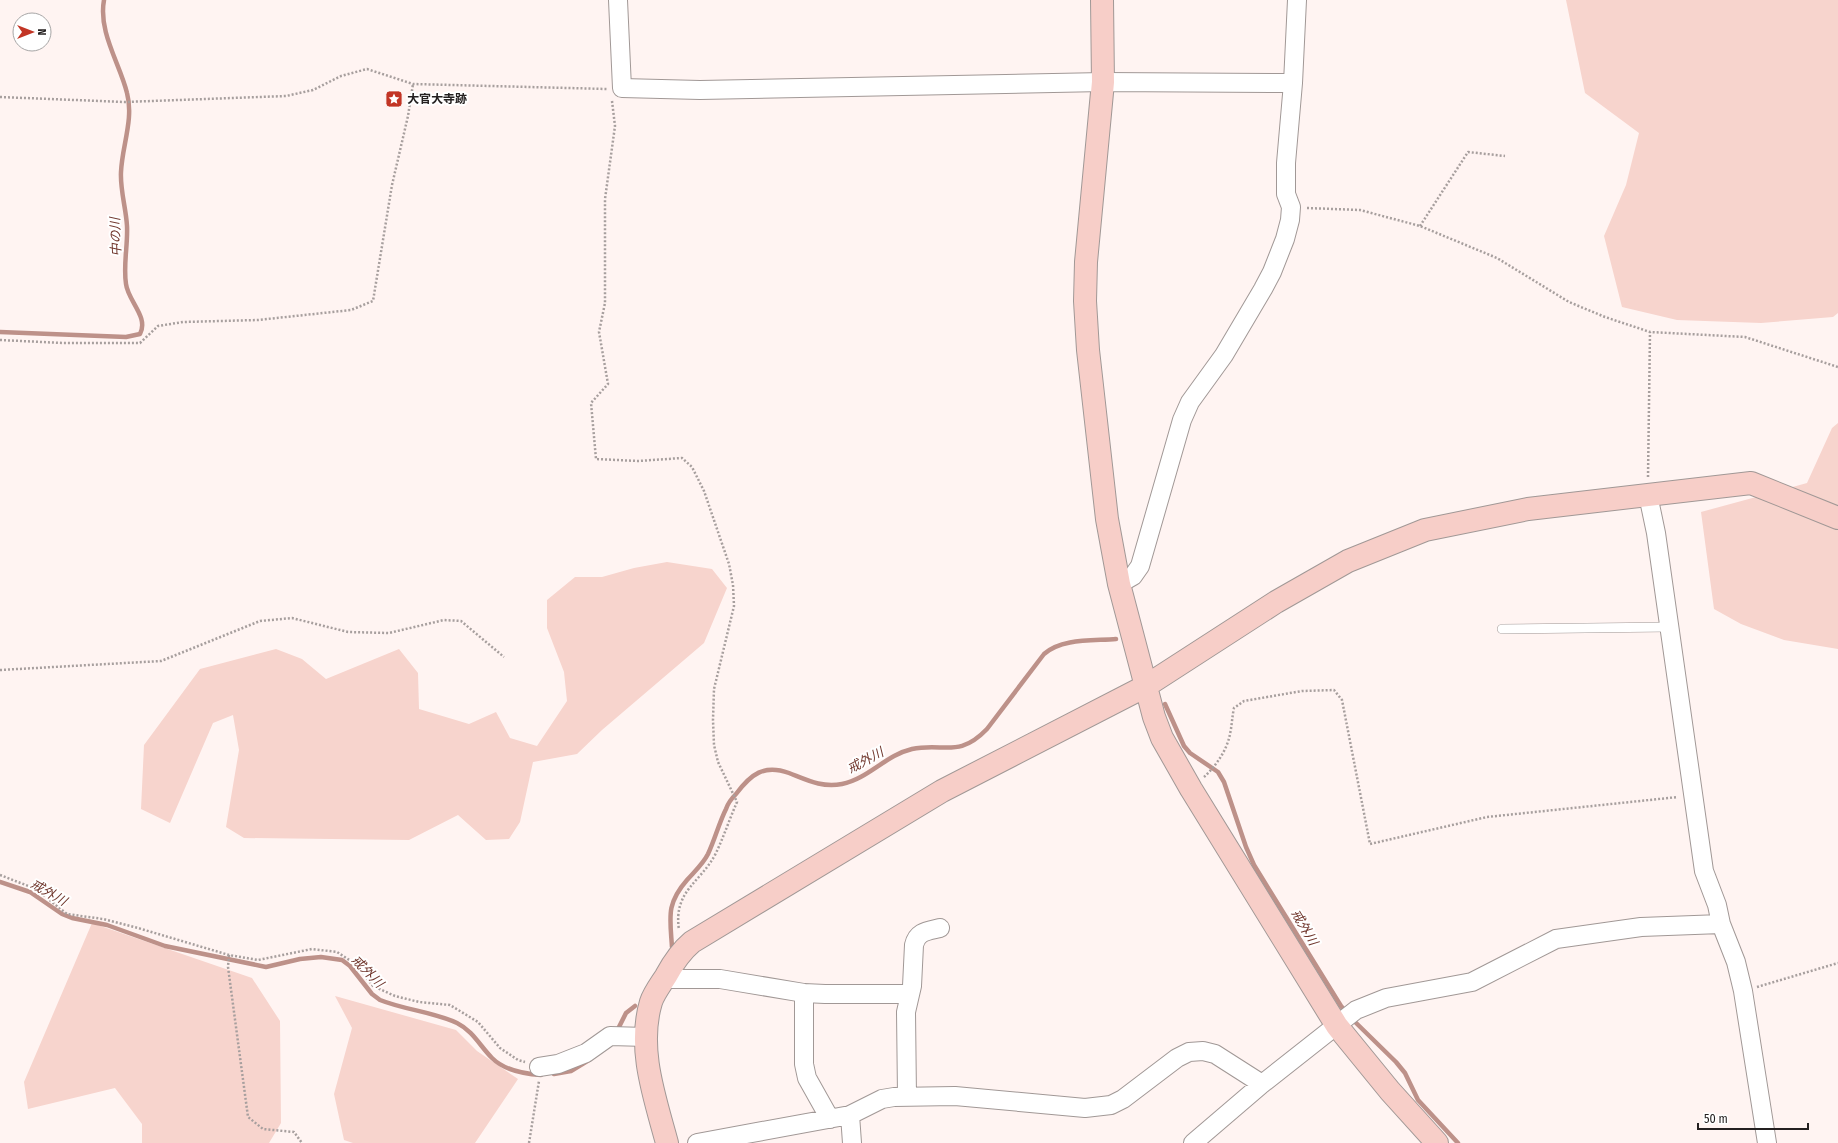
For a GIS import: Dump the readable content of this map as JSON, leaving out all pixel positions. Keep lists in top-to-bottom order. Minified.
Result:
{"water":["中の川","戒外川"],"places":{"place":["大官大寺跡"]},"scale_bar":"50 m","north":"right"}
